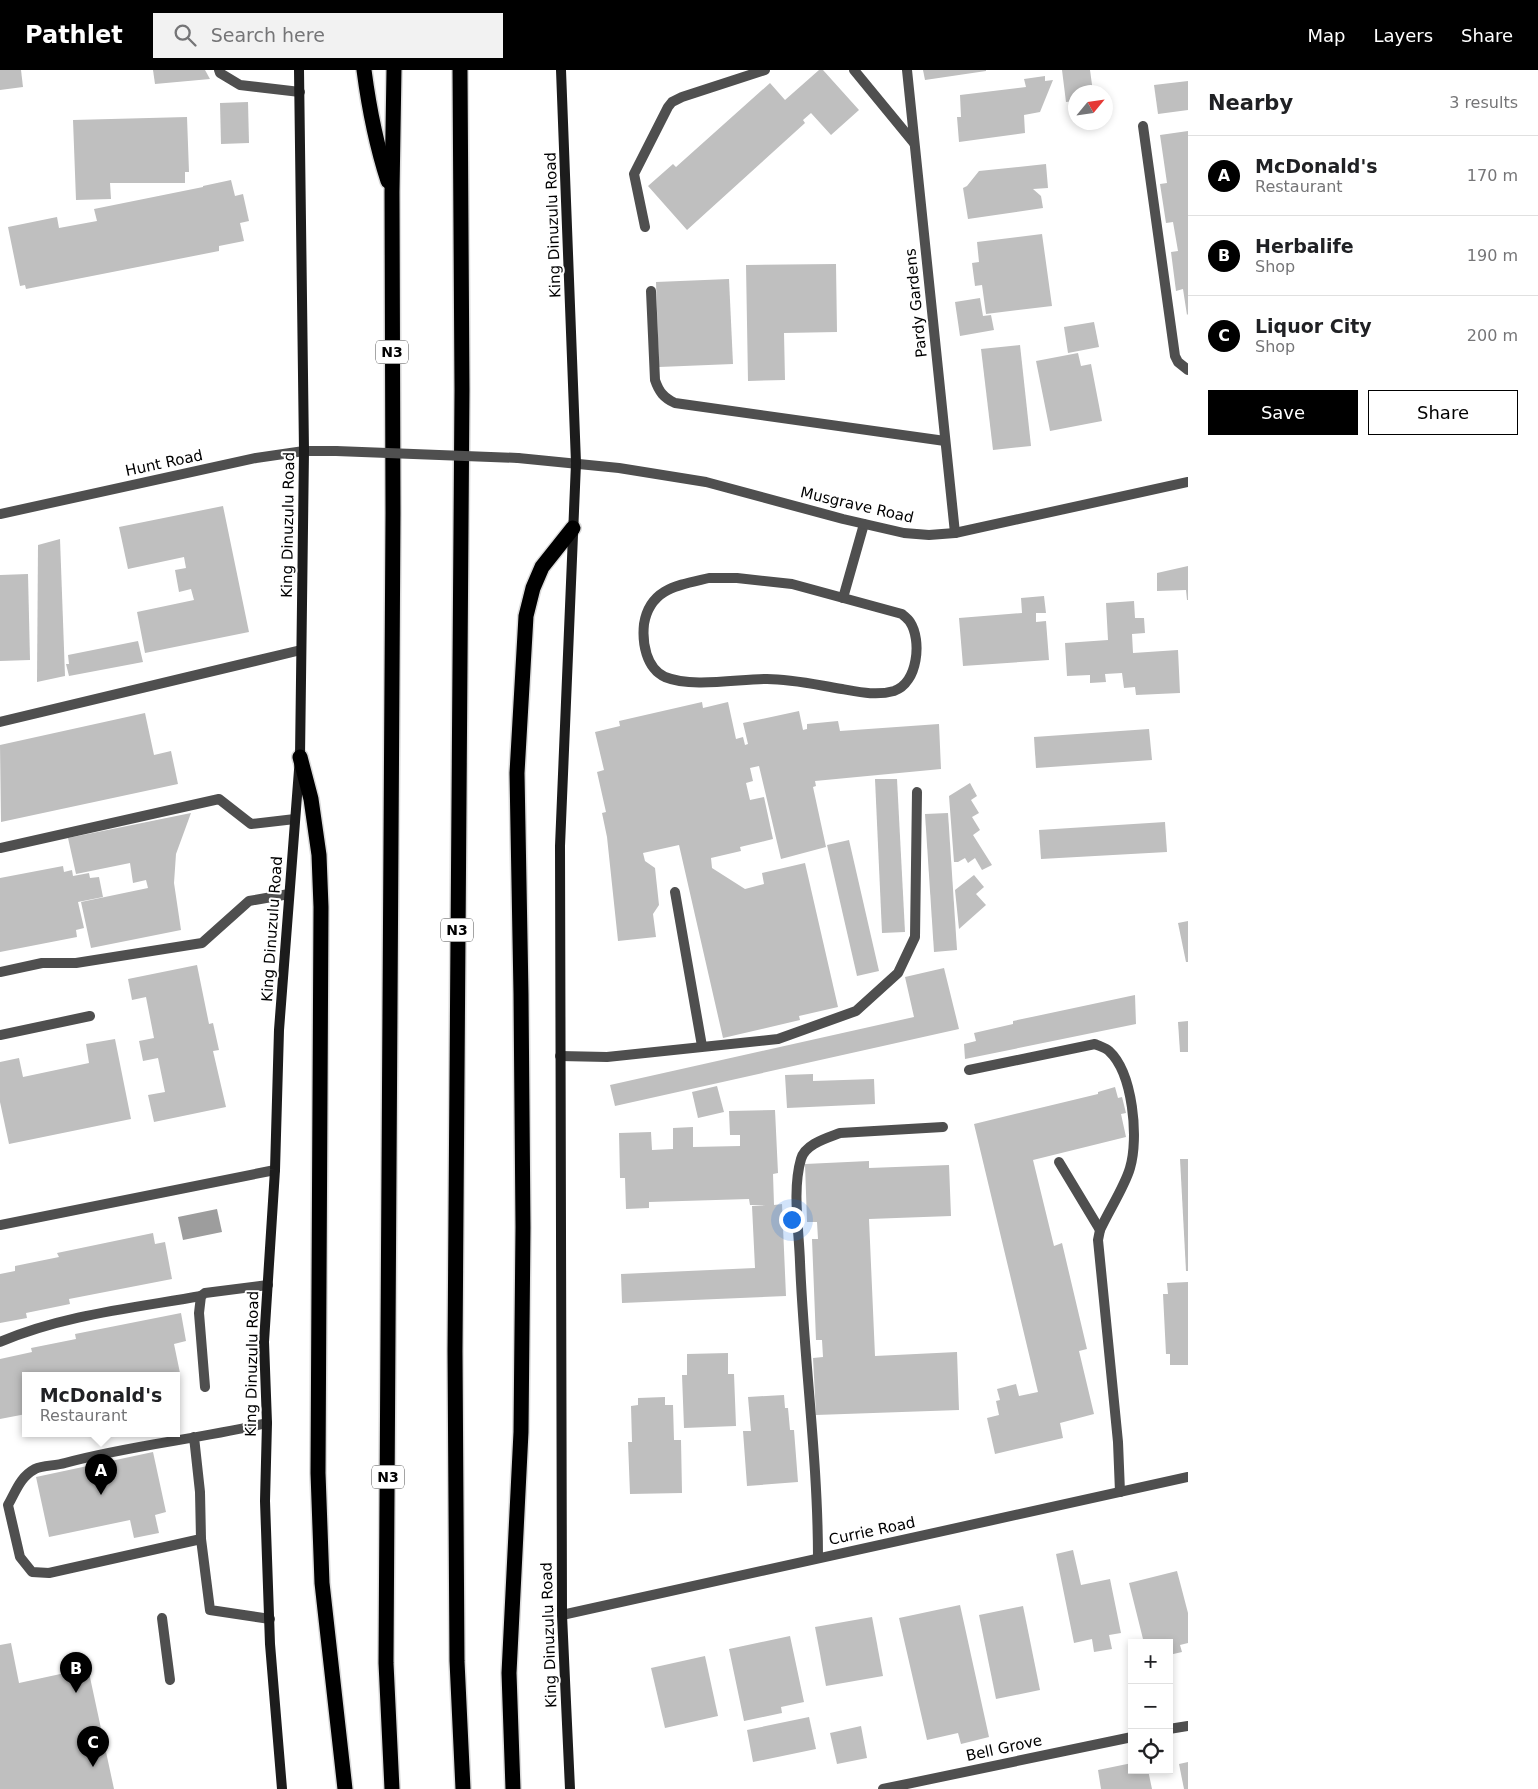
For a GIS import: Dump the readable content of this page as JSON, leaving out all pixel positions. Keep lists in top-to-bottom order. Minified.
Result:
{"streets":{"highway":["N3"],"main road":["King Dinuzulu Road"],"street":["Pardy Gardens","Hunt Road","Musgrave Road","Currie Road","Bell Grove"]},"crossings":[["King Dinuzulu Road","Hunt Road"],["King Dinuzulu Road","Musgrave Road"],["King Dinuzulu Road","Currie Road"],["Pardy Gardens","Musgrave Road"],["Hunt Road","Musgrave Road"]],"north":"top right","page":{"header":"Pathlet","search":"Search here","nav":["Map","Layers","Share"],"heading":["Nearby","3 results"],"list":[{"mark":"A","name":"McDonald's","note":"Restaurant","value":"170 m"},{"mark":"B","name":"Herbalife","note":"Shop","value":"190 m"},{"mark":"C","name":"Liquor City","note":"Shop","value":"200 m"}],"buttons":["Save","Share"],"popup":["McDonald's","Restaurant"],"pins":["A","B","C"],"map_buttons":["+","−"]}}
